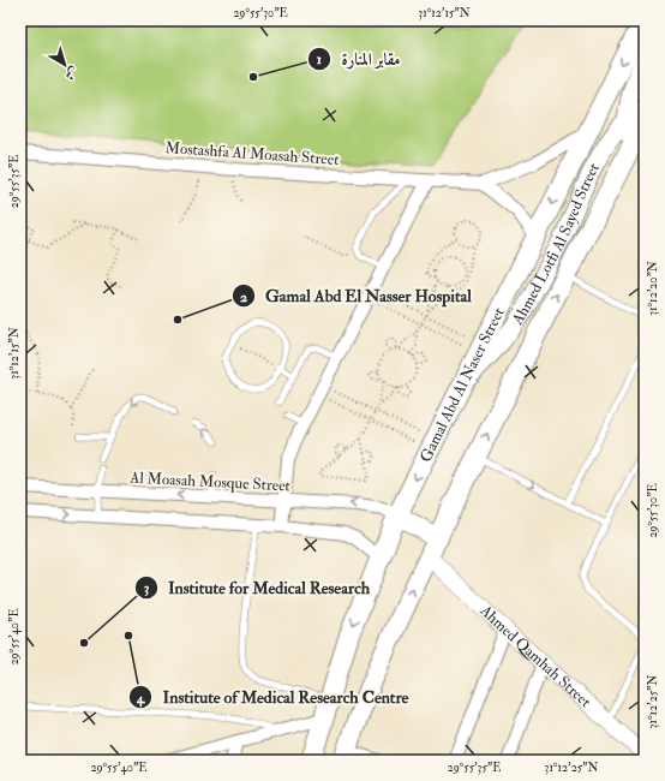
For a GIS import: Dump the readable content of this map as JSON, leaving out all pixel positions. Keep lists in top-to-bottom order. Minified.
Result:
{"streets":{"main road":["Ahmed Lotfi Al Sayed Street","Gamal Abd Al Naser Street"],"street":["Mostashfa Al Moasah Street","Al Moasah Mosque Street","Ahmed Qamhah Street"]},"crossings":[["Mostashfa Al Moasah Street","Gamal Abd Al Naser Street"],["Ahmed Lotfi Al Sayed Street","Gamal Abd Al Naser Street"],["Gamal Abd Al Naser Street","Al Moasah Mosque Street"]],"places":["مقابر المنارة","Gamal Abd El Nasser Hospital","Institute of Medical Research Centre","Institute for Medical Research"],"north":"bottom right","coordinates":["29°55'30\"E","31°12'15\"N","29°55'35\"E","31°12'20\"N","29°55'40\"E","31°12'25\"N"]}
